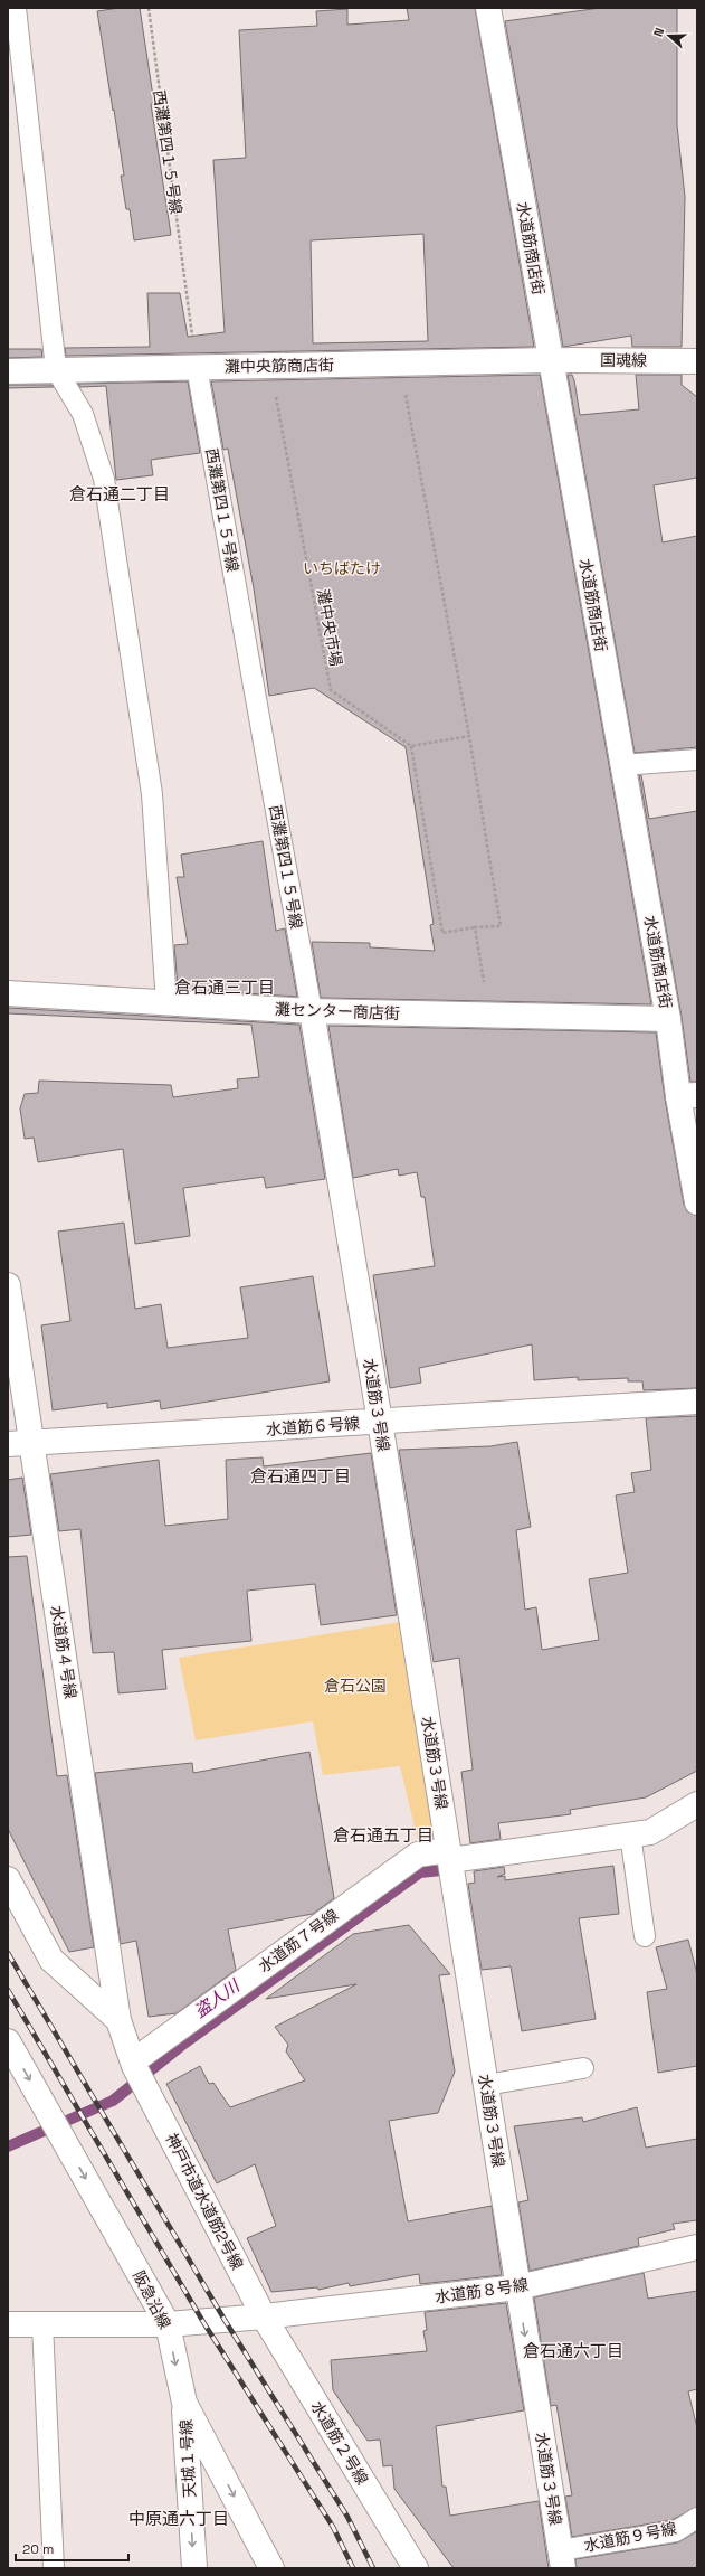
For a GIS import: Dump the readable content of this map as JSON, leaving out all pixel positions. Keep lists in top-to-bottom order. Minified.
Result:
{"streets":{"street":["水道筋商店街","国魂線","灘中央筋商店街","灘センター商店街","水道筋３号線","水道筋６号線","水道筋４号線","水道筋７号線","神戸市道水道筋2号線","水道筋８号線","阪急沿線","水道筋２号線","天城１号線"],"lane":["西灘第四１５号線","水道筋９号線"],"path":["灘中央市場"]},"crossings":[["西灘第四１５号線","灘中央筋商店街"],["西灘第四１５号線","灘センター商店街"],["西灘第四１５号線","水道筋３号線"],["水道筋商店街","国魂線"],["水道筋商店街","灘中央筋商店街"],["水道筋商店街","灘センター商店街"],["国魂線","灘中央筋商店街"],["灘中央筋商店街","灘中央市場"],["灘センター商店街","水道筋３号線"],["水道筋３号線","水道筋６号線"],["水道筋３号線","水道筋７号線"],["水道筋３号線","水道筋８号線"],["水道筋３号線","水道筋９号線"],["水道筋６号線","水道筋４号線"],["水道筋４号線","神戸市道水道筋2号線"],["水道筋７号線","神戸市道水道筋2号線"],["神戸市道水道筋2号線","水道筋８号線"],["神戸市道水道筋2号線","水道筋２号線"],["水道筋８号線","阪急沿線"],["水道筋８号線","水道筋２号線"],["阪急沿線","天城１号線"]],"one_way":["阪急沿線","天城１号線"],"districts":["倉石通二丁目","倉石通三丁目","倉石通四丁目","倉石通五丁目","倉石通六丁目","中原通六丁目"],"water":["盗人川"],"parks":["いちばたけ","倉石公園"],"scale_bar":"20 m","north":"left"}
